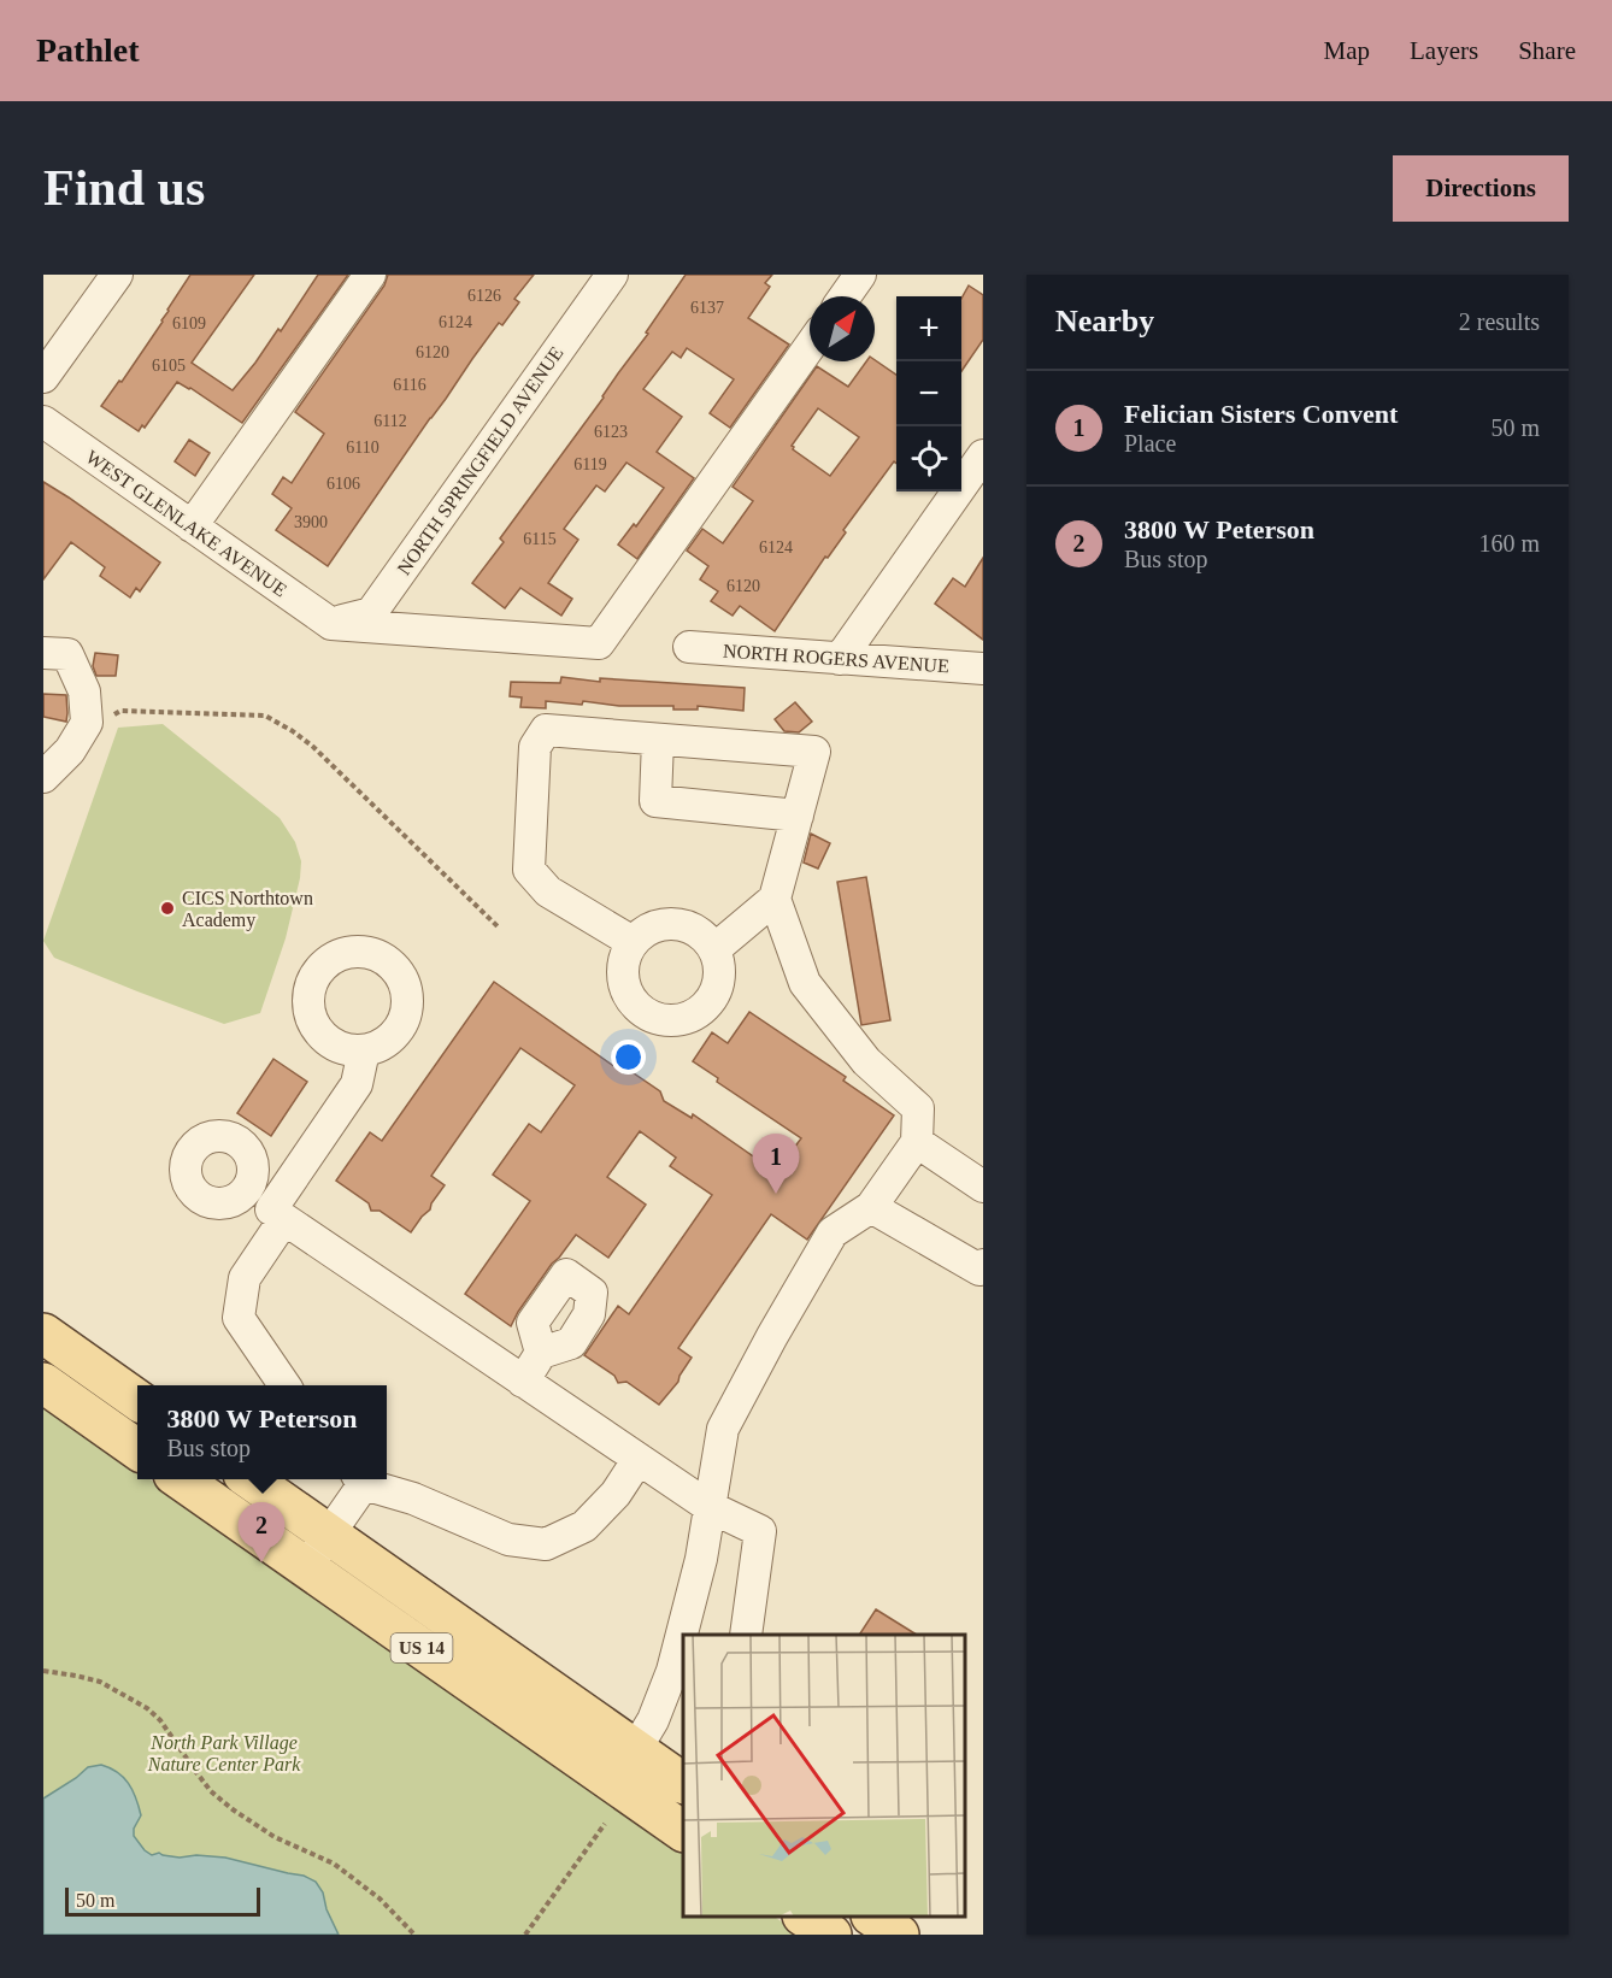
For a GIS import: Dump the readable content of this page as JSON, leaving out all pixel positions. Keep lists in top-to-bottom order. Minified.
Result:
{"streets":{"main road":["US 14"],"street":["NORTH SPRINGFIELD AVENUE","WEST GLENLAKE AVENUE","NORTH ROGERS AVENUE"]},"crossings":[["NORTH SPRINGFIELD AVENUE","WEST GLENLAKE AVENUE"]],"parks":["North Park Village Nature Center Park"],"places":["CICS Northtown Academy"],"house_numbers":["6126","6137","6124","6109","6120","6105","6116","6112","6123","6110","6119","6106","3900","6115","6124","6120"],"scale_bar":"50 m","north":"top right","page":{"header":"Pathlet","nav":["Map","Layers","Share"],"buttons":"Directions","title":"Find us","heading":["Nearby","2 results"],"map_buttons":["+","−"],"list":[{"mark":"1","name":"Felician Sisters Convent","note":"Place","value":"50 m"},{"mark":"2","name":"3800 W Peterson","note":"Bus stop","value":"160 m"}],"pins":["1","2"],"popup":["3800 W Peterson","Bus stop"],"scale":"50 m"}}
